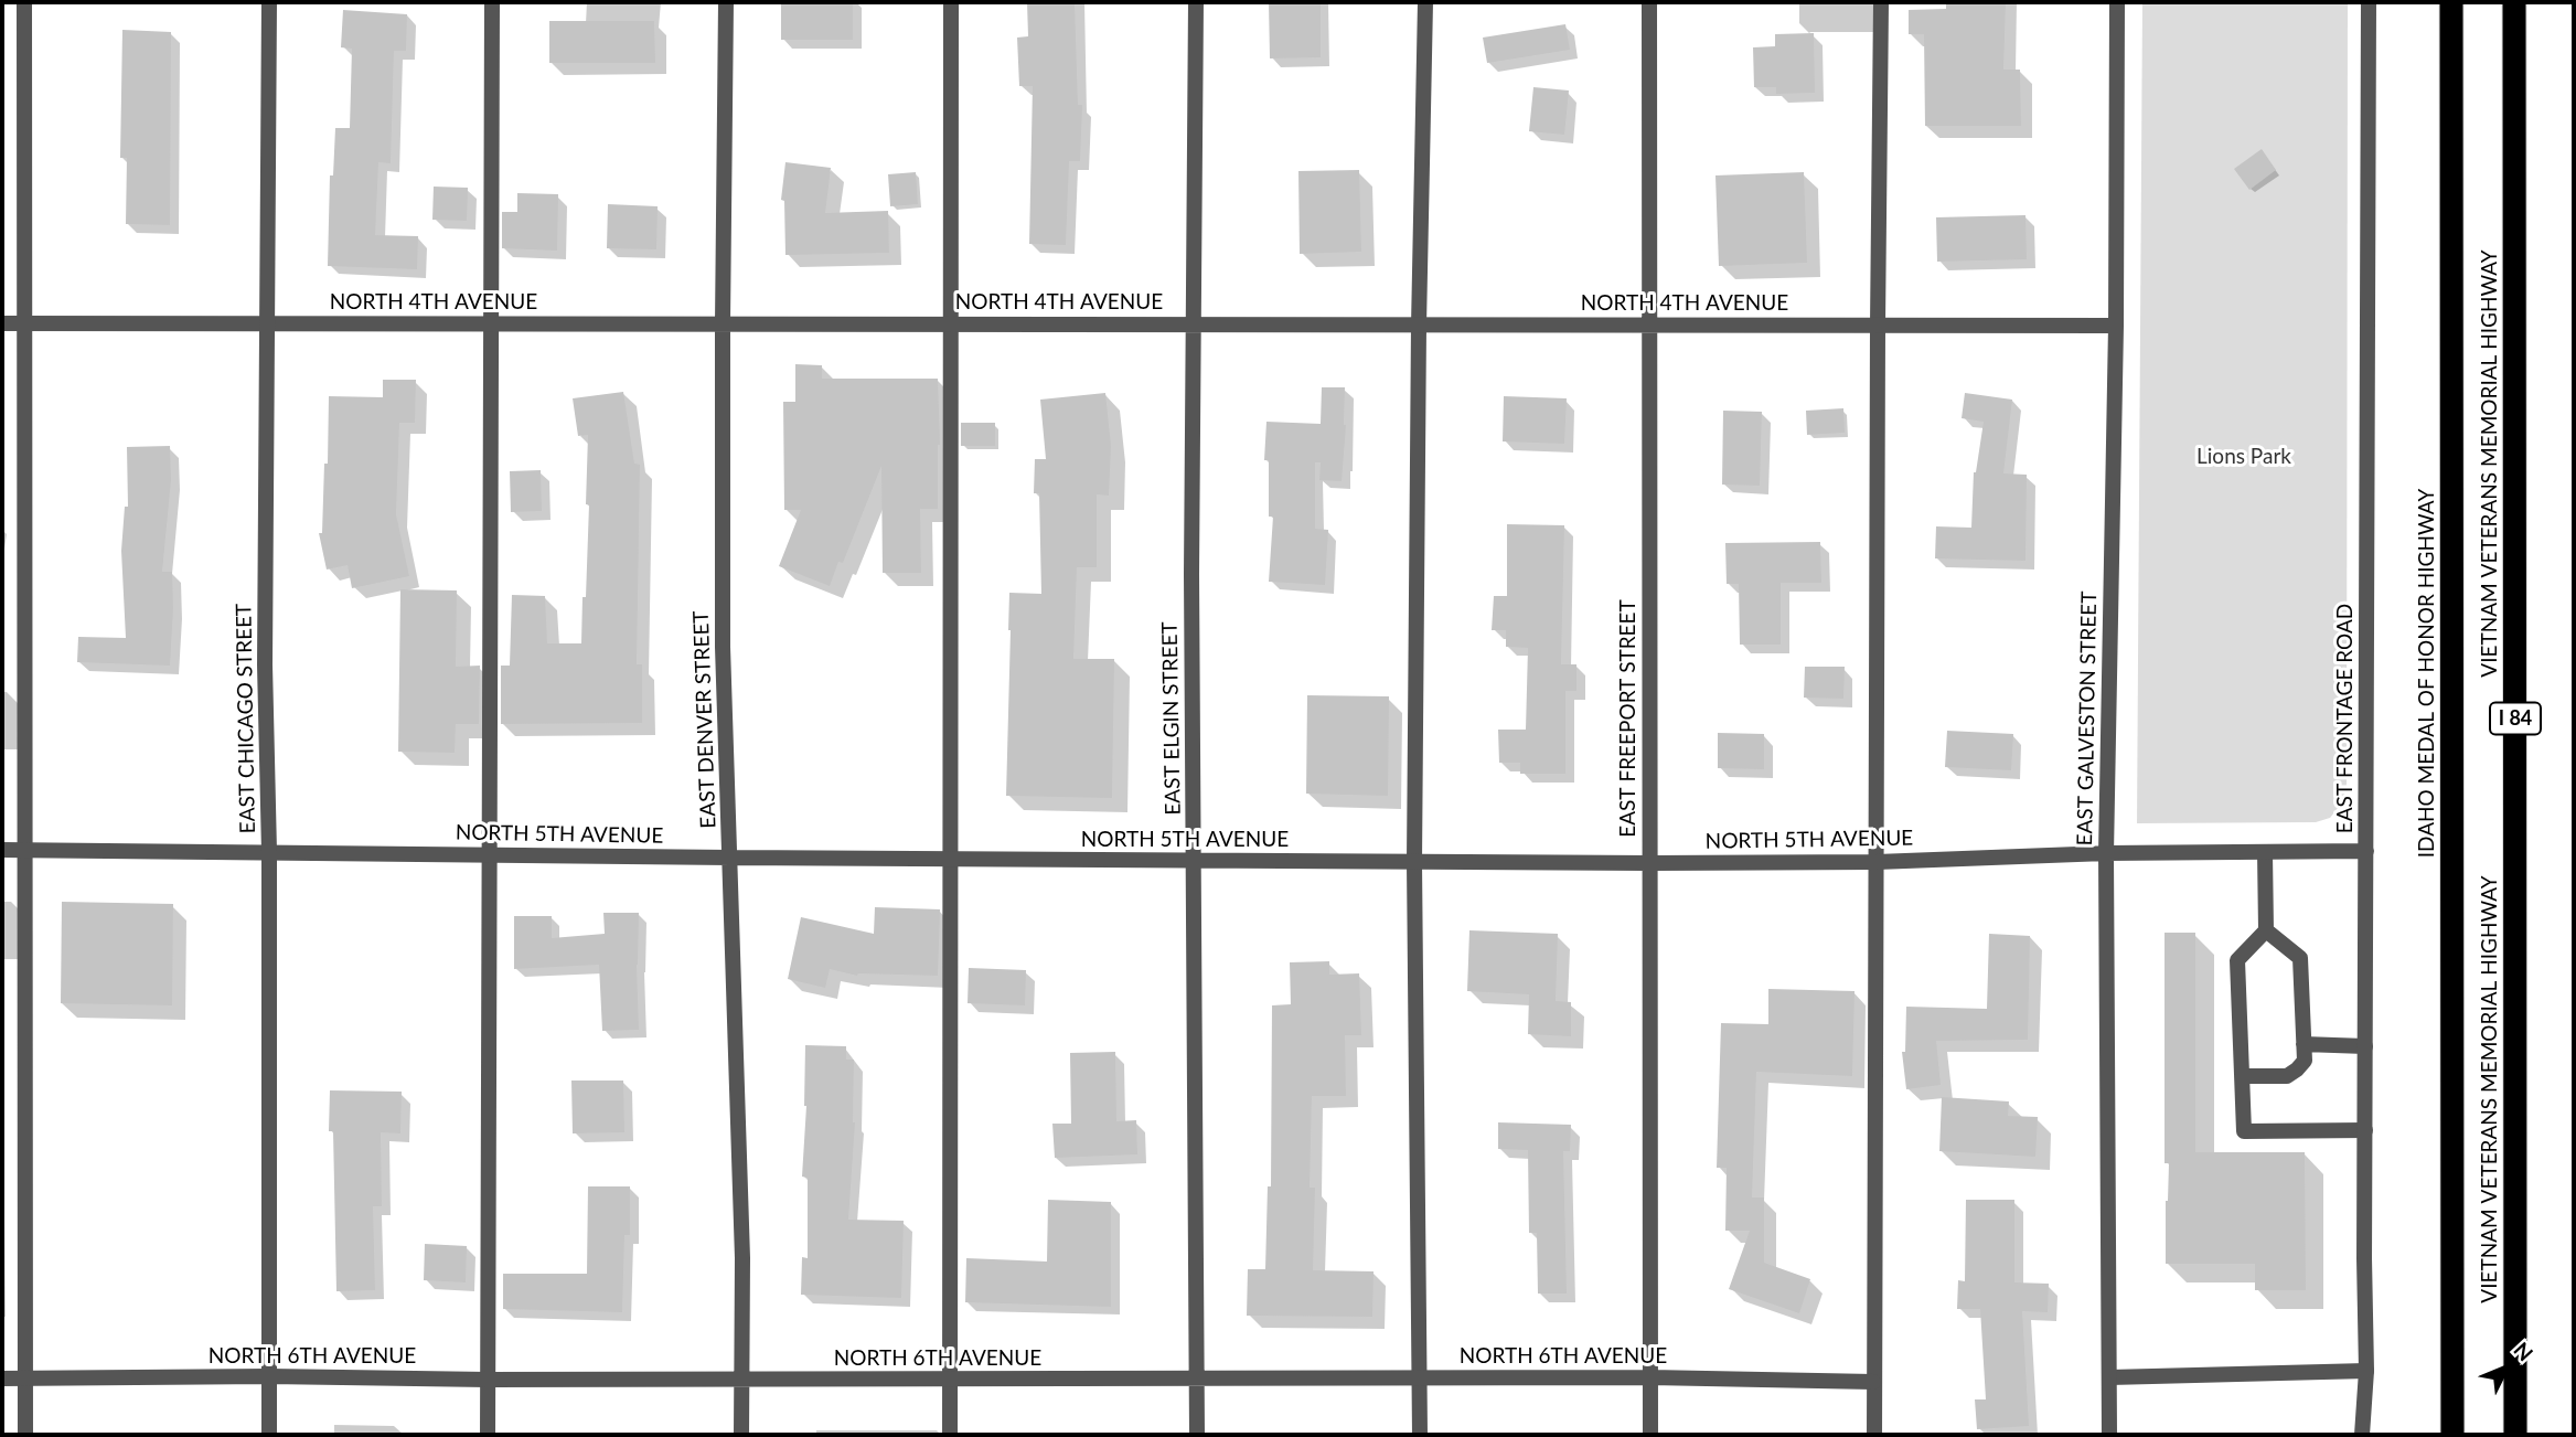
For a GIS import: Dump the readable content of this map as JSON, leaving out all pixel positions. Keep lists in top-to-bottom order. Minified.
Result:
{"streets":{"highway":["VIETNAM VETERANS MEMORIAL HIGHWAY","IDAHO MEDAL OF HONOR HIGHWAY","I 84"],"street":["NORTH 4TH AVENUE","EAST CHICAGO STREET","EAST ELGIN STREET","EAST FREEPORT STREET","EAST GALVESTON STREET","EAST FRONTAGE ROAD","EAST DENVER STREET","NORTH 5TH AVENUE","NORTH 6TH AVENUE"]},"crossings":[["NORTH 4TH AVENUE","EAST CHICAGO STREET"],["NORTH 4TH AVENUE","EAST ELGIN STREET"],["NORTH 4TH AVENUE","EAST FREEPORT STREET"],["NORTH 4TH AVENUE","EAST GALVESTON STREET"],["NORTH 4TH AVENUE","EAST DENVER STREET"],["EAST CHICAGO STREET","NORTH 5TH AVENUE"],["EAST CHICAGO STREET","NORTH 6TH AVENUE"],["EAST ELGIN STREET","NORTH 5TH AVENUE"],["EAST ELGIN STREET","NORTH 6TH AVENUE"],["EAST FREEPORT STREET","NORTH 5TH AVENUE"],["EAST FREEPORT STREET","NORTH 6TH AVENUE"],["EAST GALVESTON STREET","NORTH 5TH AVENUE"],["EAST FRONTAGE ROAD","NORTH 5TH AVENUE"],["EAST DENVER STREET","NORTH 5TH AVENUE"],["EAST DENVER STREET","NORTH 6TH AVENUE"]],"parks":["Lions Park"],"north":"top right"}
